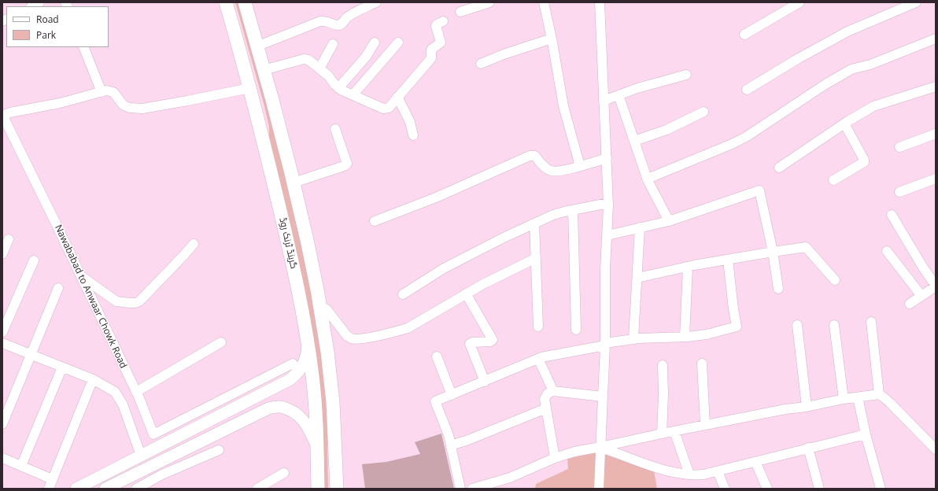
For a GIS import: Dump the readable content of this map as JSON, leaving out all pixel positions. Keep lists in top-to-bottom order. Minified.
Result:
{"streets":{"highway":["گرینڈ ٹرنک روڈ"],"street":["Nawababad to Anwaar Chowk Road"]},"legend":["Road","Park"]}
